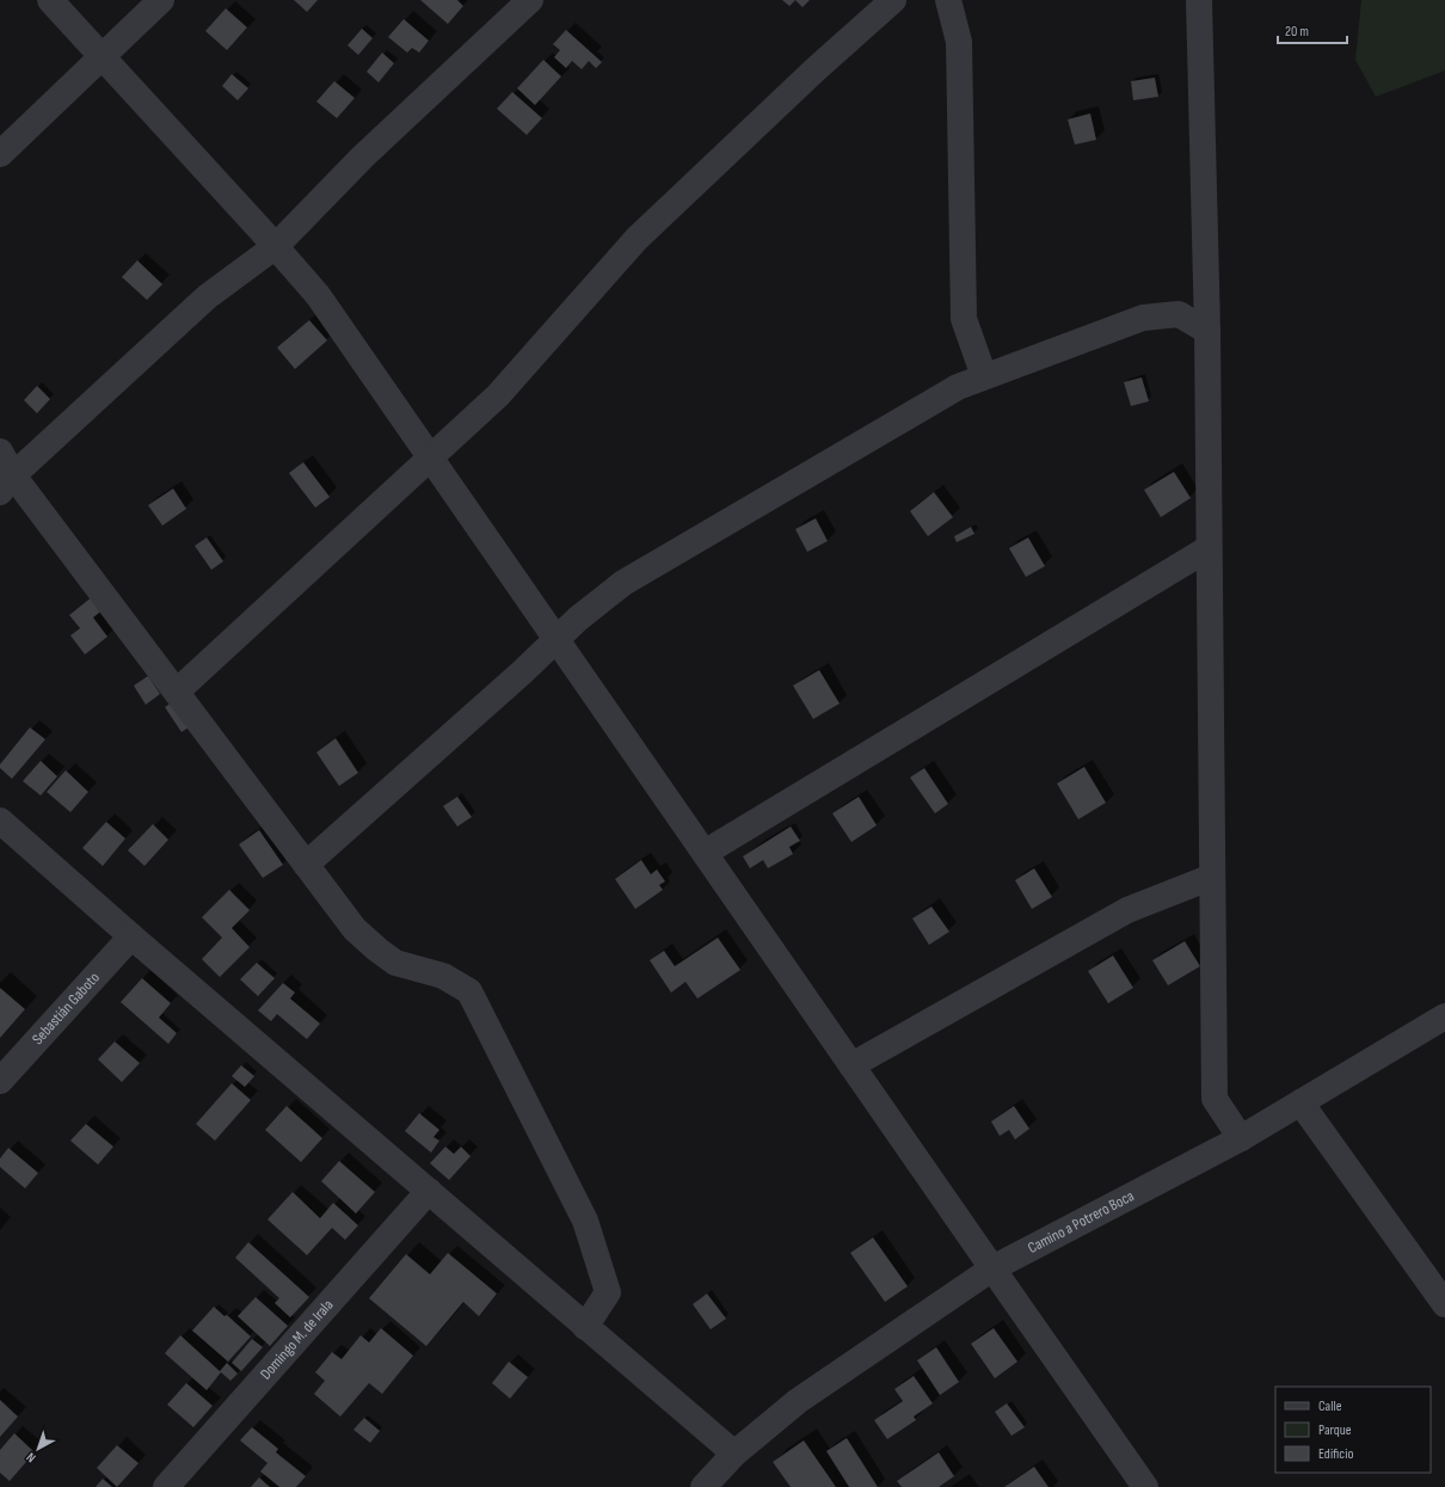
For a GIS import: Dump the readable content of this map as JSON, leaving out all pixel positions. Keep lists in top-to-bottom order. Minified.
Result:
{"streets":{"street":["Sebastián Gaboto","Camino a Potrero Boca","Domingo M. de Irala"]},"legend":["Calle","Parque","Edificio"],"scale_bar":"20 m","north":"bottom left"}
